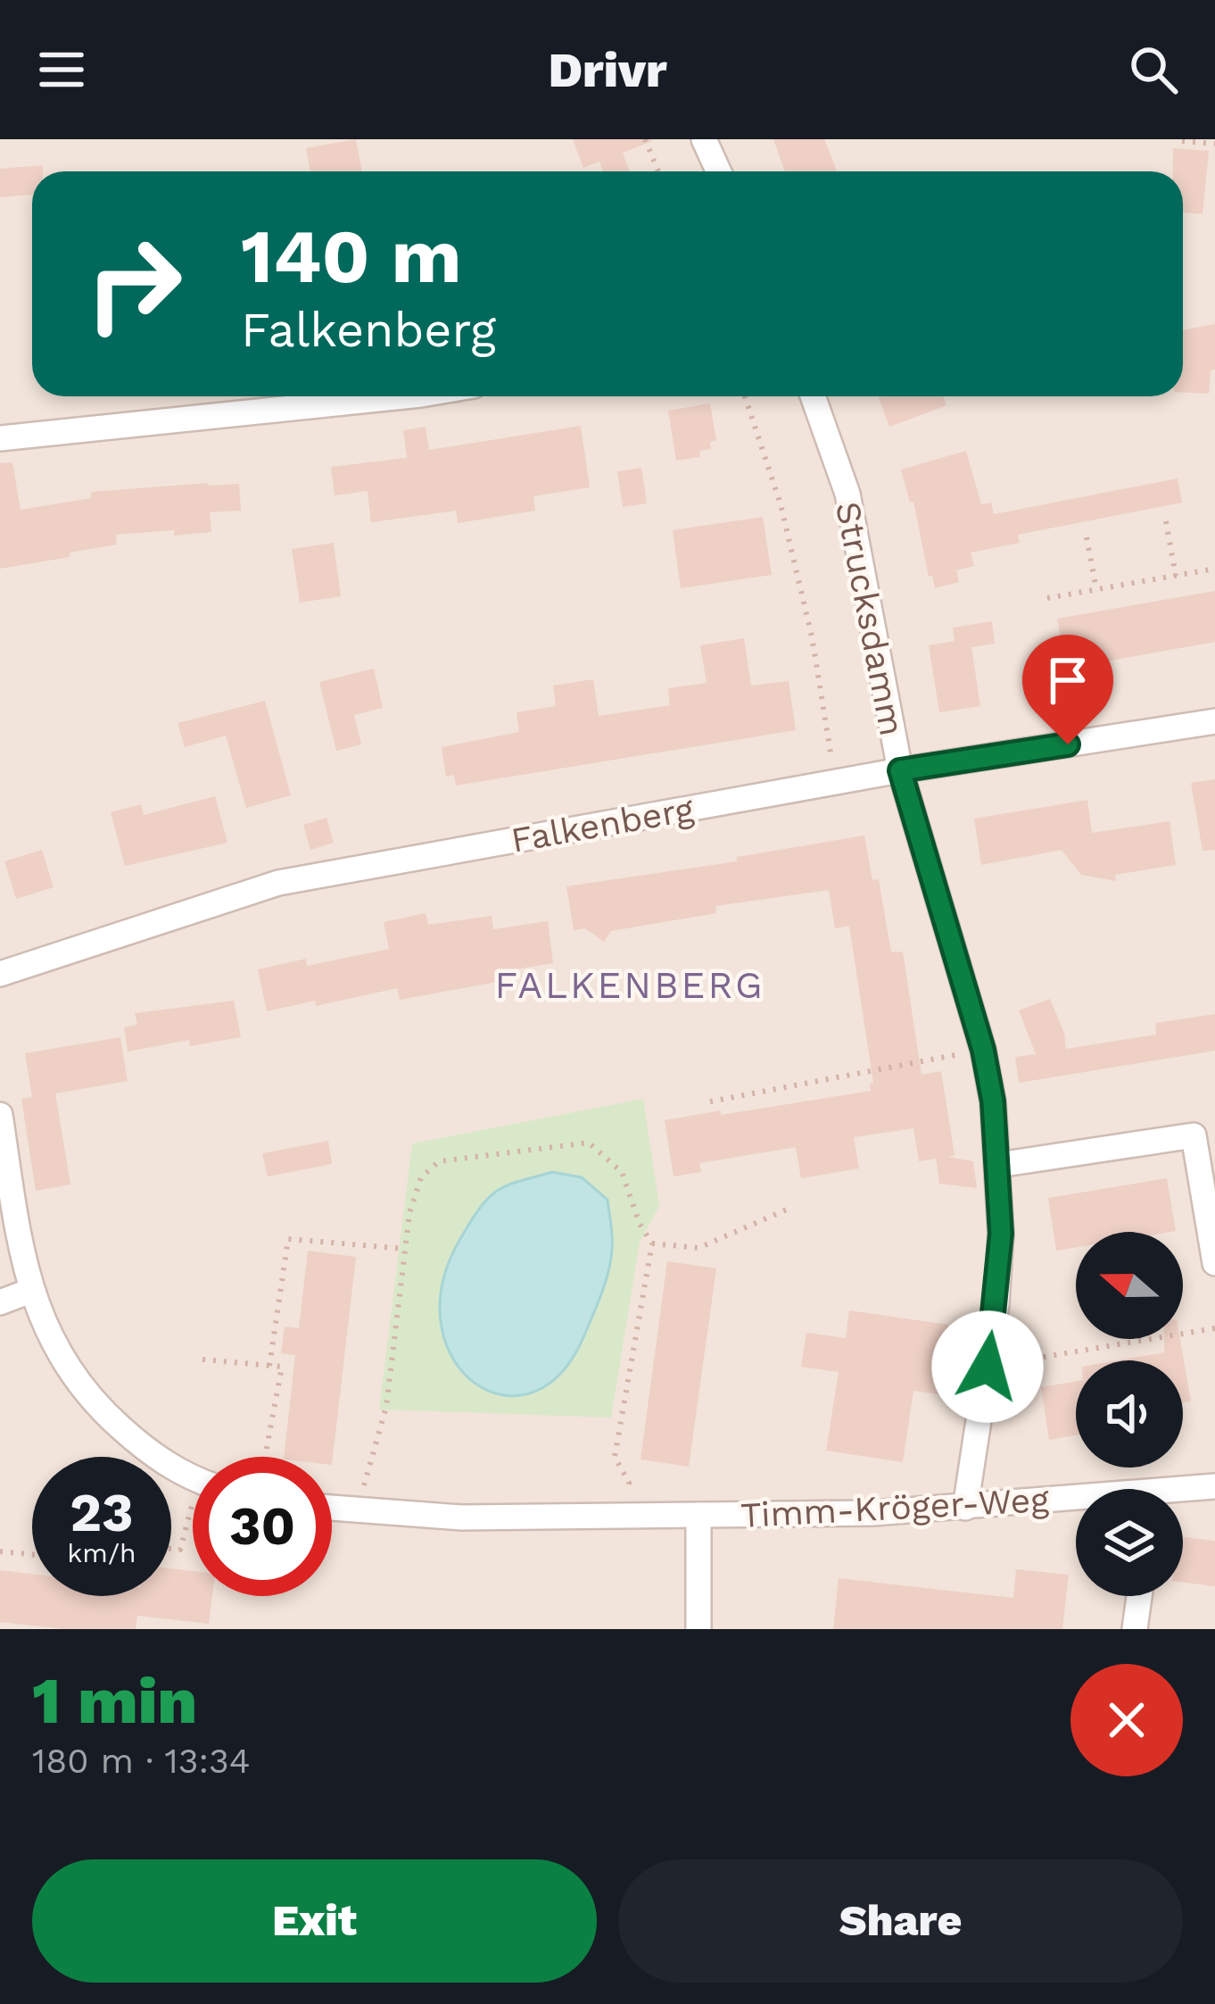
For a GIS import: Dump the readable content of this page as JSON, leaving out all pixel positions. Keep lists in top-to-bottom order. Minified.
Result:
{"streets":{"street":["Strucksdamm","Falkenberg","Timm-Kröger-Weg"]},"crossings":[["Strucksdamm","Falkenberg"],["Strucksdamm","Timm-Kröger-Weg"]],"districts":["FALKENBERG"],"north":"left","page":{"header":"Drivr","turn":["140 m","Falkenberg"],"speed":"23 km/h","limit":"30","heading":["1 min","180 m · 13:34"],"buttons":["Exit","Share"]}}
